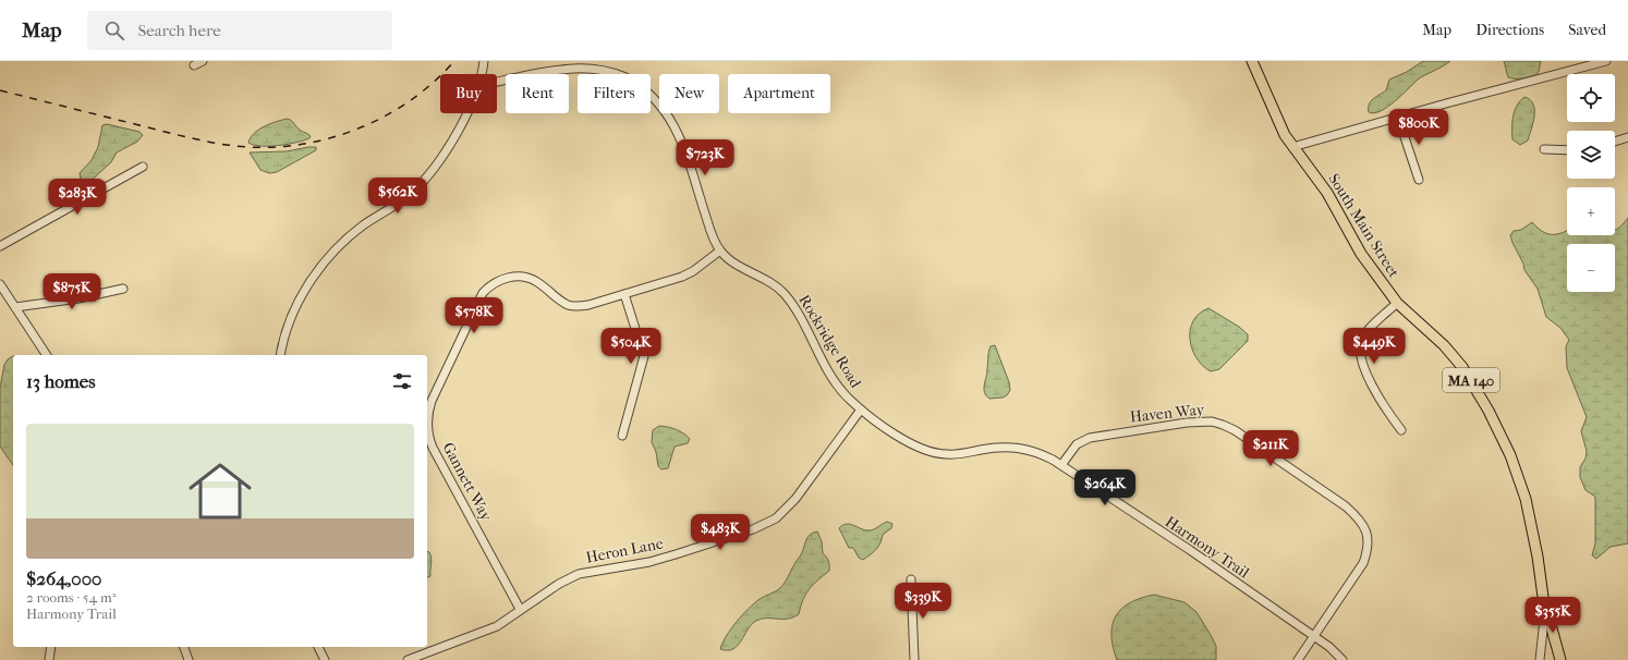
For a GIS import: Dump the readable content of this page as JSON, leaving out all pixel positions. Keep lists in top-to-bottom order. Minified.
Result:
{"streets":{"main road":["South Main Street","MA 140"],"street":["Rockridge Road","Haven Way","Gannett Way","Harmony Trail","Heron Lane"]},"crossings":[["Rockridge Road","Gannett Way"],["Rockridge Road","Harmony Trail"],["Rockridge Road","Heron Lane"],["Haven Way","Harmony Trail"],["Gannett Way","Heron Lane"],["Harmony Trail","Heron Lane"]],"page":{"header":"Map","search":"Search here","nav":["Map","Directions","Saved"],"map_buttons":["+","−"],"chip":["Buy","Rent","Filters","New","Apartment"],"price":["$800K","$723K","$562K","$283K","$875K","$578K","$504K","$449K","$211K","$264K","$483K","$339K","$355K"],"heading":"13 homes","list":[{"name":"$264,000","note":"2 rooms · 54 m² · Harmony Trail"}]}}
